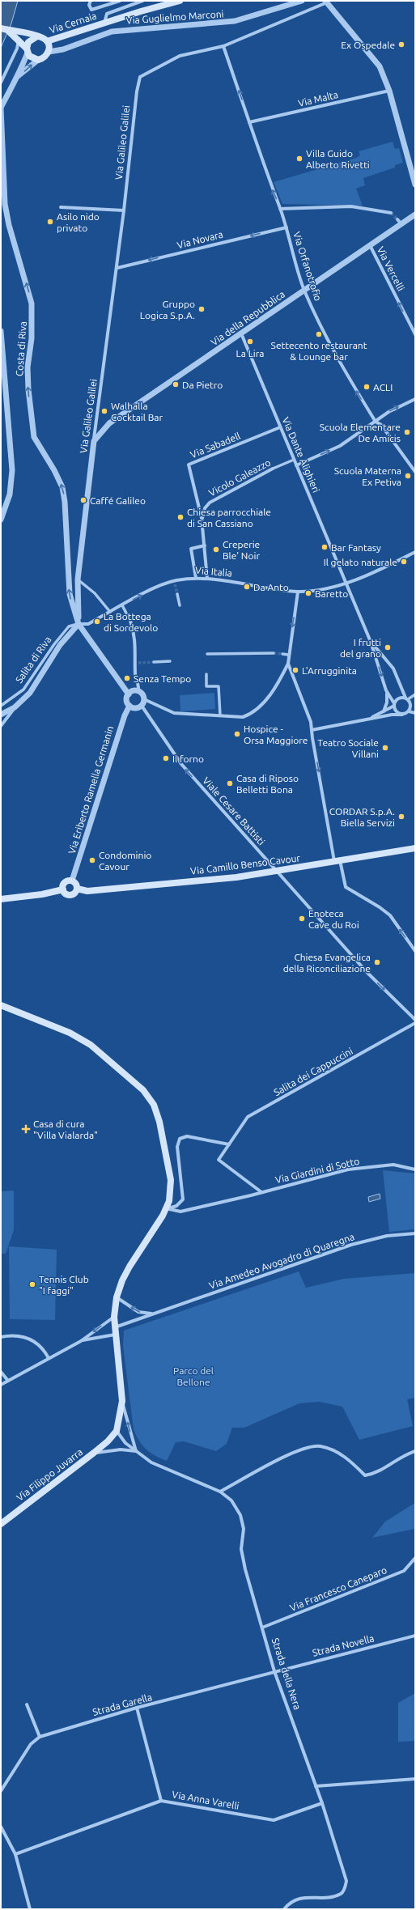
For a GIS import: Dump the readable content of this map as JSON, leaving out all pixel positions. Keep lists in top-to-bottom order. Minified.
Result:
{"streets":{"main road":["Via Cernaia","Via Camillo Benso Cavour","Via Filippo Juvarra"],"street":["Via Guglielmo Marconi","Via Malta","Via Galileo Galilei","Via Novara","Via Orfanotrofio","Via Vercelli","Via della Repubblica","Costa di Riva","Via Sabadell","Via Dante Alighieri","Vicolo Galeazzo","Via Italia","Salita di Riva","Via Eriberto Ramella Germanin","Viale Cesare Battisti","Salita dei Cappuccini","Via Giardini di Sotto","Via Amedeo Avogadro di Quaregna","Via Francesco Caneparo","Strada Novella","Strada della Nera","Strada Garella","Via Anna Varelli"]},"crossings":[["Via Guglielmo Marconi","Via Cernaia"],["Via Malta","Via Orfanotrofio"],["Via Galileo Galilei","Via Novara"],["Via Galileo Galilei","Via Orfanotrofio"],["Via Galileo Galilei","Via della Repubblica"],["Via Galileo Galilei","Costa di Riva"],["Via Galileo Galilei","Via Italia"],["Via Galileo Galilei","Salita di Riva"],["Via Novara","Via Orfanotrofio"],["Via Orfanotrofio","Via della Repubblica"],["Via Vercelli","Via della Repubblica"],["Via della Repubblica","Via Dante Alighieri"],["Costa di Riva","Via Italia"],["Costa di Riva","Salita di Riva"],["Costa di Riva","Via Eriberto Ramella Germanin"],["Costa di Riva","Viale Cesare Battisti"],["Via Sabadell","Via Dante Alighieri"],["Via Sabadell","Vicolo Galeazzo"],["Via Dante Alighieri","Vicolo Galeazzo"],["Via Dante Alighieri","Via Italia"],["Via Italia","Salita di Riva"],["Via Eriberto Ramella Germanin","Viale Cesare Battisti"],["Via Eriberto Ramella Germanin","Via Camillo Benso Cavour"],["Viale Cesare Battisti","Via Camillo Benso Cavour"],["Salita dei Cappuccini","Via Giardini di Sotto"],["Via Filippo Juvarra","Strada della Nera"],["Via Francesco Caneparo","Strada della Nera"],["Strada Novella","Strada della Nera"],["Strada Novella","Strada Garella"],["Strada della Nera","Strada Garella"],["Strada della Nera","Via Anna Varelli"]],"one_way":["Via Novara","Via Orfanotrofio","Via Vercelli"],"parks":["Parco del Bellone"],"places":{"other":["Ex Ospedale","Villa Guido Alberto Rivetti","Asilo nido privato","Gruppo Logica S.p.A.","Settecento restaurant & Lounge bar","La Lira","Da Pietro","ACLI","Walhalla Cocktail Bar","Scuola Elementare De Amicis","Scuola Materna Ex Petiva","Caffé Galileo","Chiesa parrocchiale di San Cassiano","Bar Fantasy","Creperie Ble' Noir","Il gelato naturale","Da Anto","Baretto","La Bottega di Sordevolo","I frutti del grano","L'Arrugginita","Senza Tempo","Hospice - Orsa Maggiore","Teatro Sociale Villani","Il forno","Casa di Riposo Belletti Bona","CORDAR S.p.A. Biella Servizi","Condominio Cavour","Enoteca Cave du Roi","Chiesa Evangelica della Riconciliazione","Tennis Club \"I faggi\""],"health":["Casa di cura \"Villa Vialarda\""]}}
